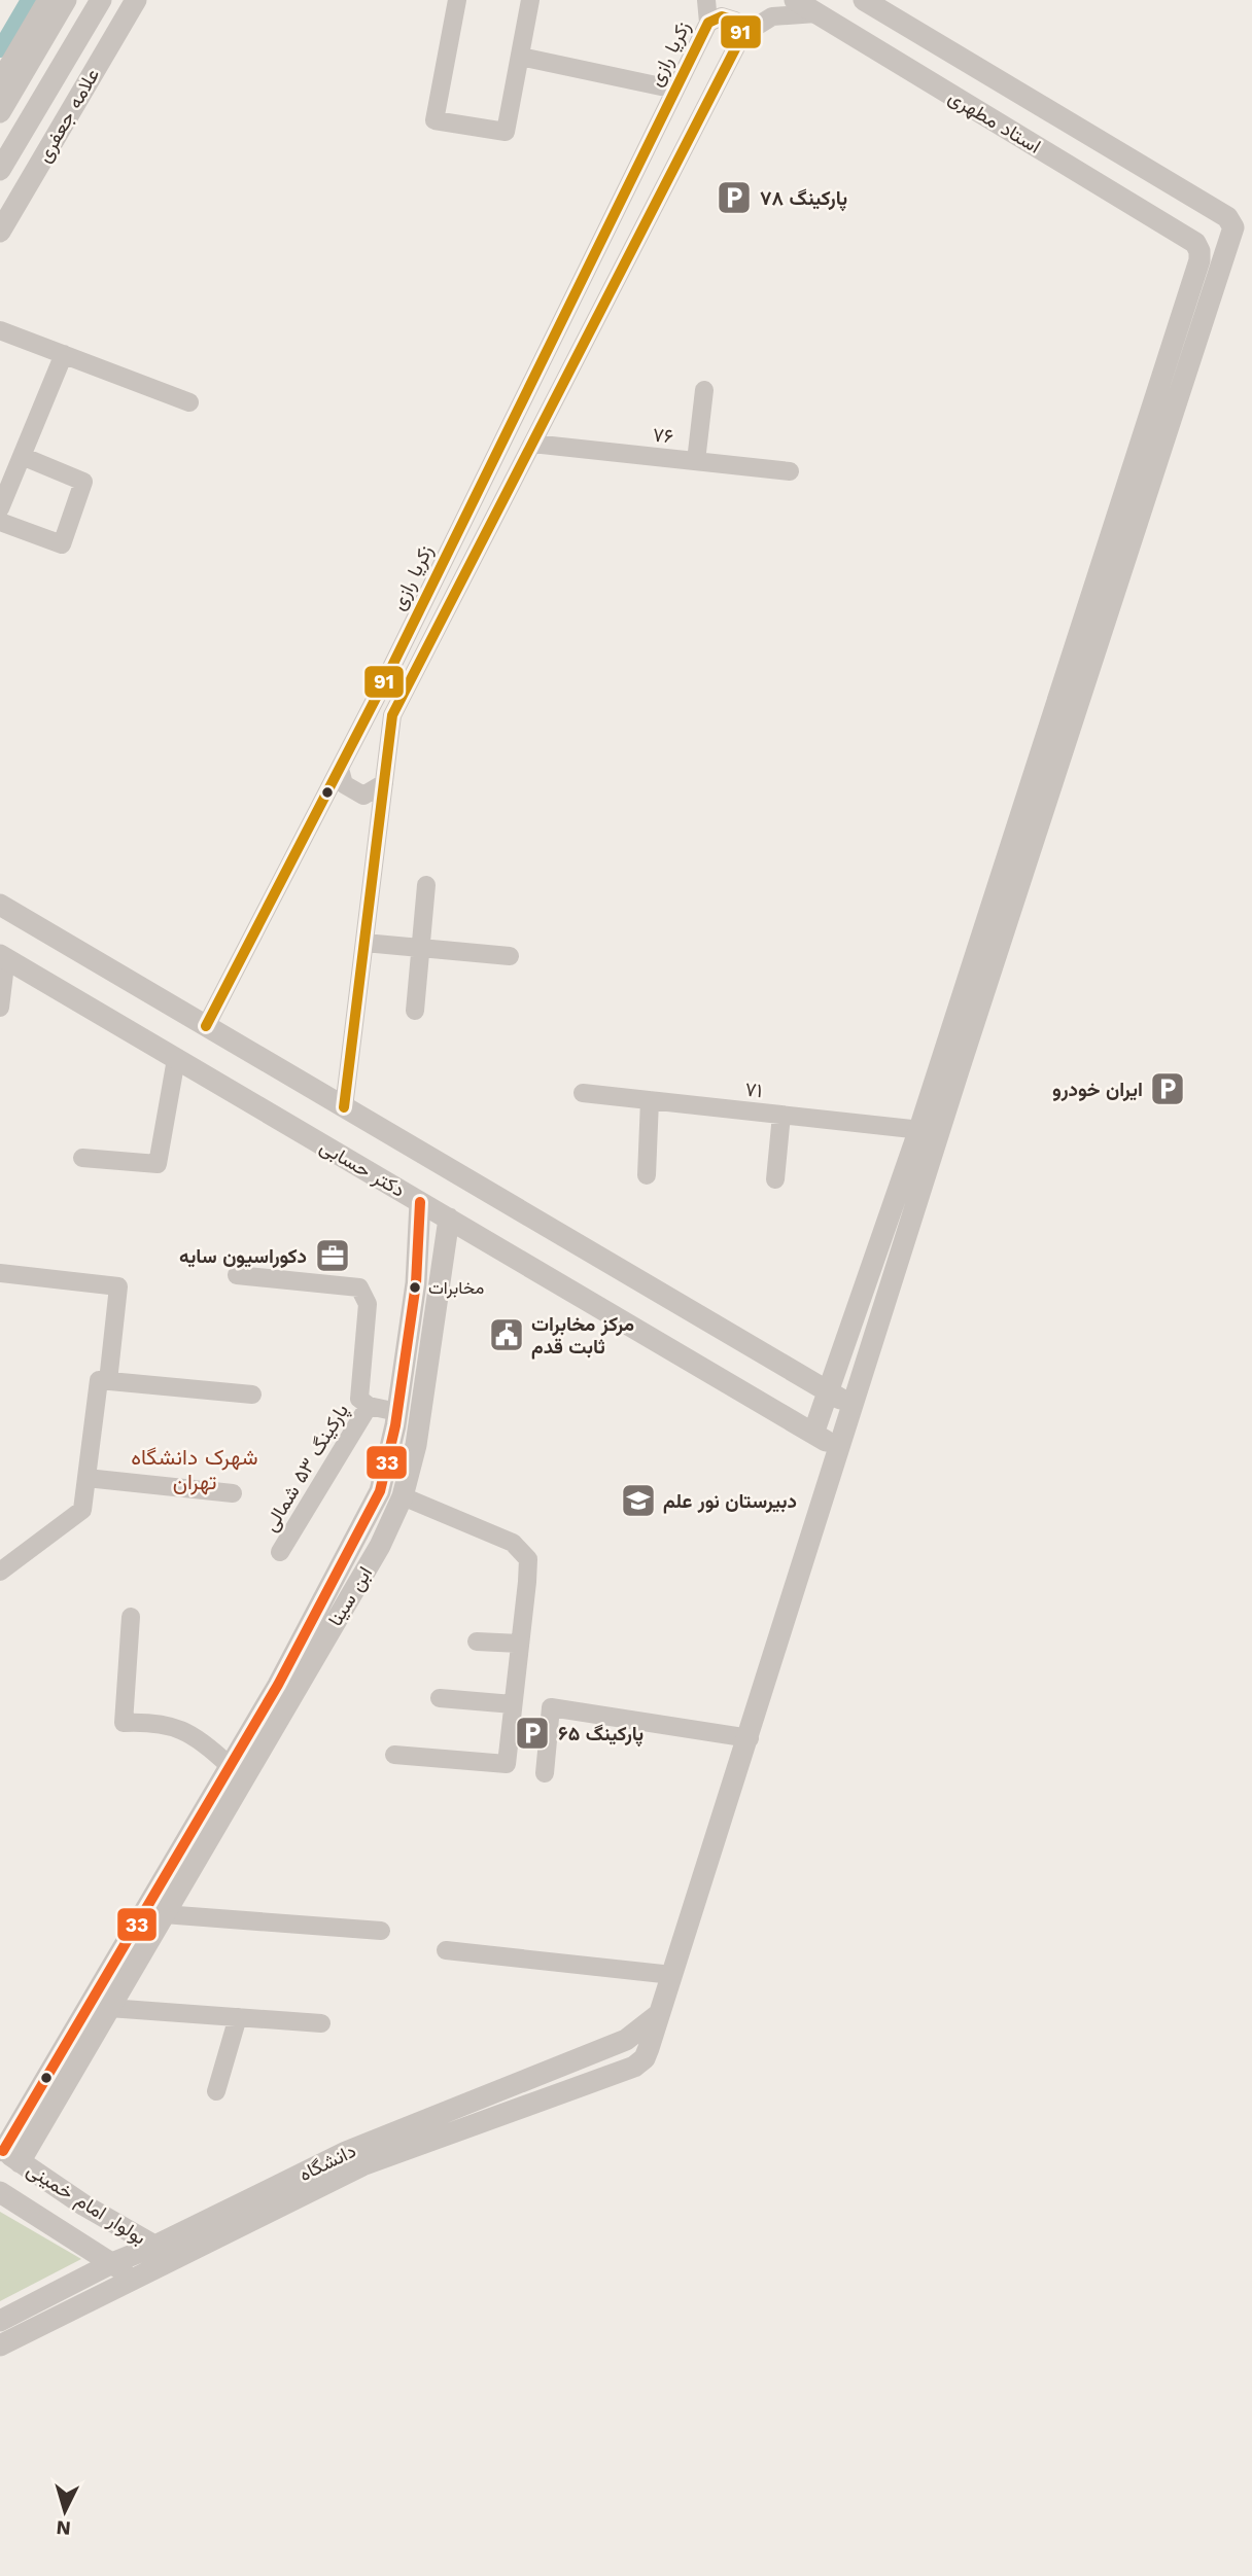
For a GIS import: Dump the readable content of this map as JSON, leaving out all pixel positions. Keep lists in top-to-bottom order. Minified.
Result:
{"streets":{"street":["زکریا رازی","علامه جعفری","استاد مطهری","۷۶","۷۱","دکتر حسابی","پارکینگ ۵۳ شمالی","ابن سینا","دانشگاه","بولوار امام خمینی"]},"crossings":[["دکتر حسابی","ابن سینا"],["ابن سینا","بولوار امام خمینی"],["دانشگاه","بولوار امام خمینی"]],"districts":["شهرک دانشگاه تهران"],"places":{"parking":["پارکینگ ۷۸","ایران خودرو","پارکینگ ۶۵"],"office":["دکوراسیون سایه"],"other":["مخابرات"],"public building":["مرکز مخابرات ثابت قدم"],"school or university":["دبیرستان نور علم"]},"lines":["transit line 91","transit line 33"],"north":"bottom"}
